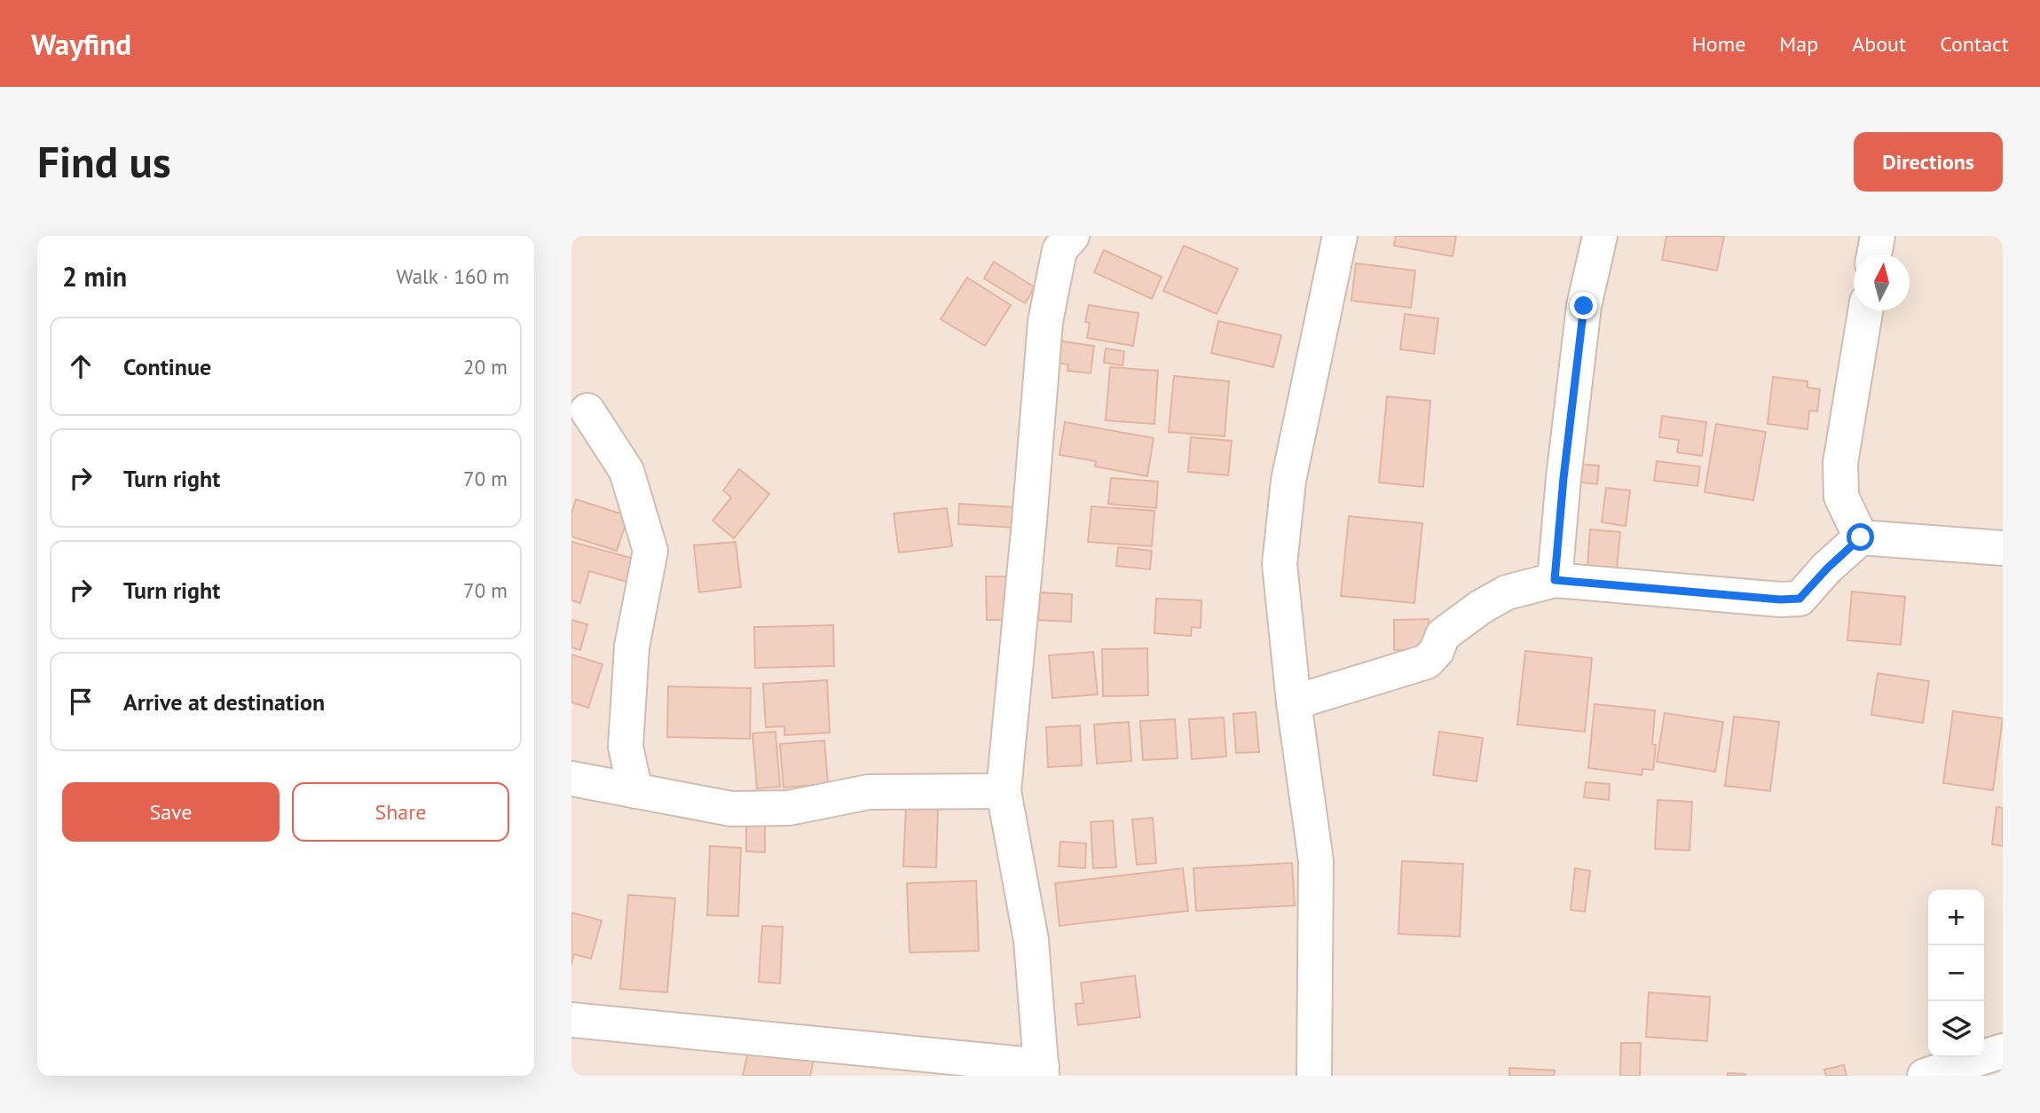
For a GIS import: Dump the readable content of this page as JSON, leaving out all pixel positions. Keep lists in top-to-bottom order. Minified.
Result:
{"north":"top","page":{"header":"Wayfind","nav":["Home","Map","About","Contact"],"buttons":["Directions",["Save","Share"]],"title":"Find us","heading":["2 min","Walk · 160 m"],"list":[["Continue","20 m"],["Turn right","70 m"],["Turn right","70 m"],"Arrive at destination"],"map_buttons":["+","−"]}}
